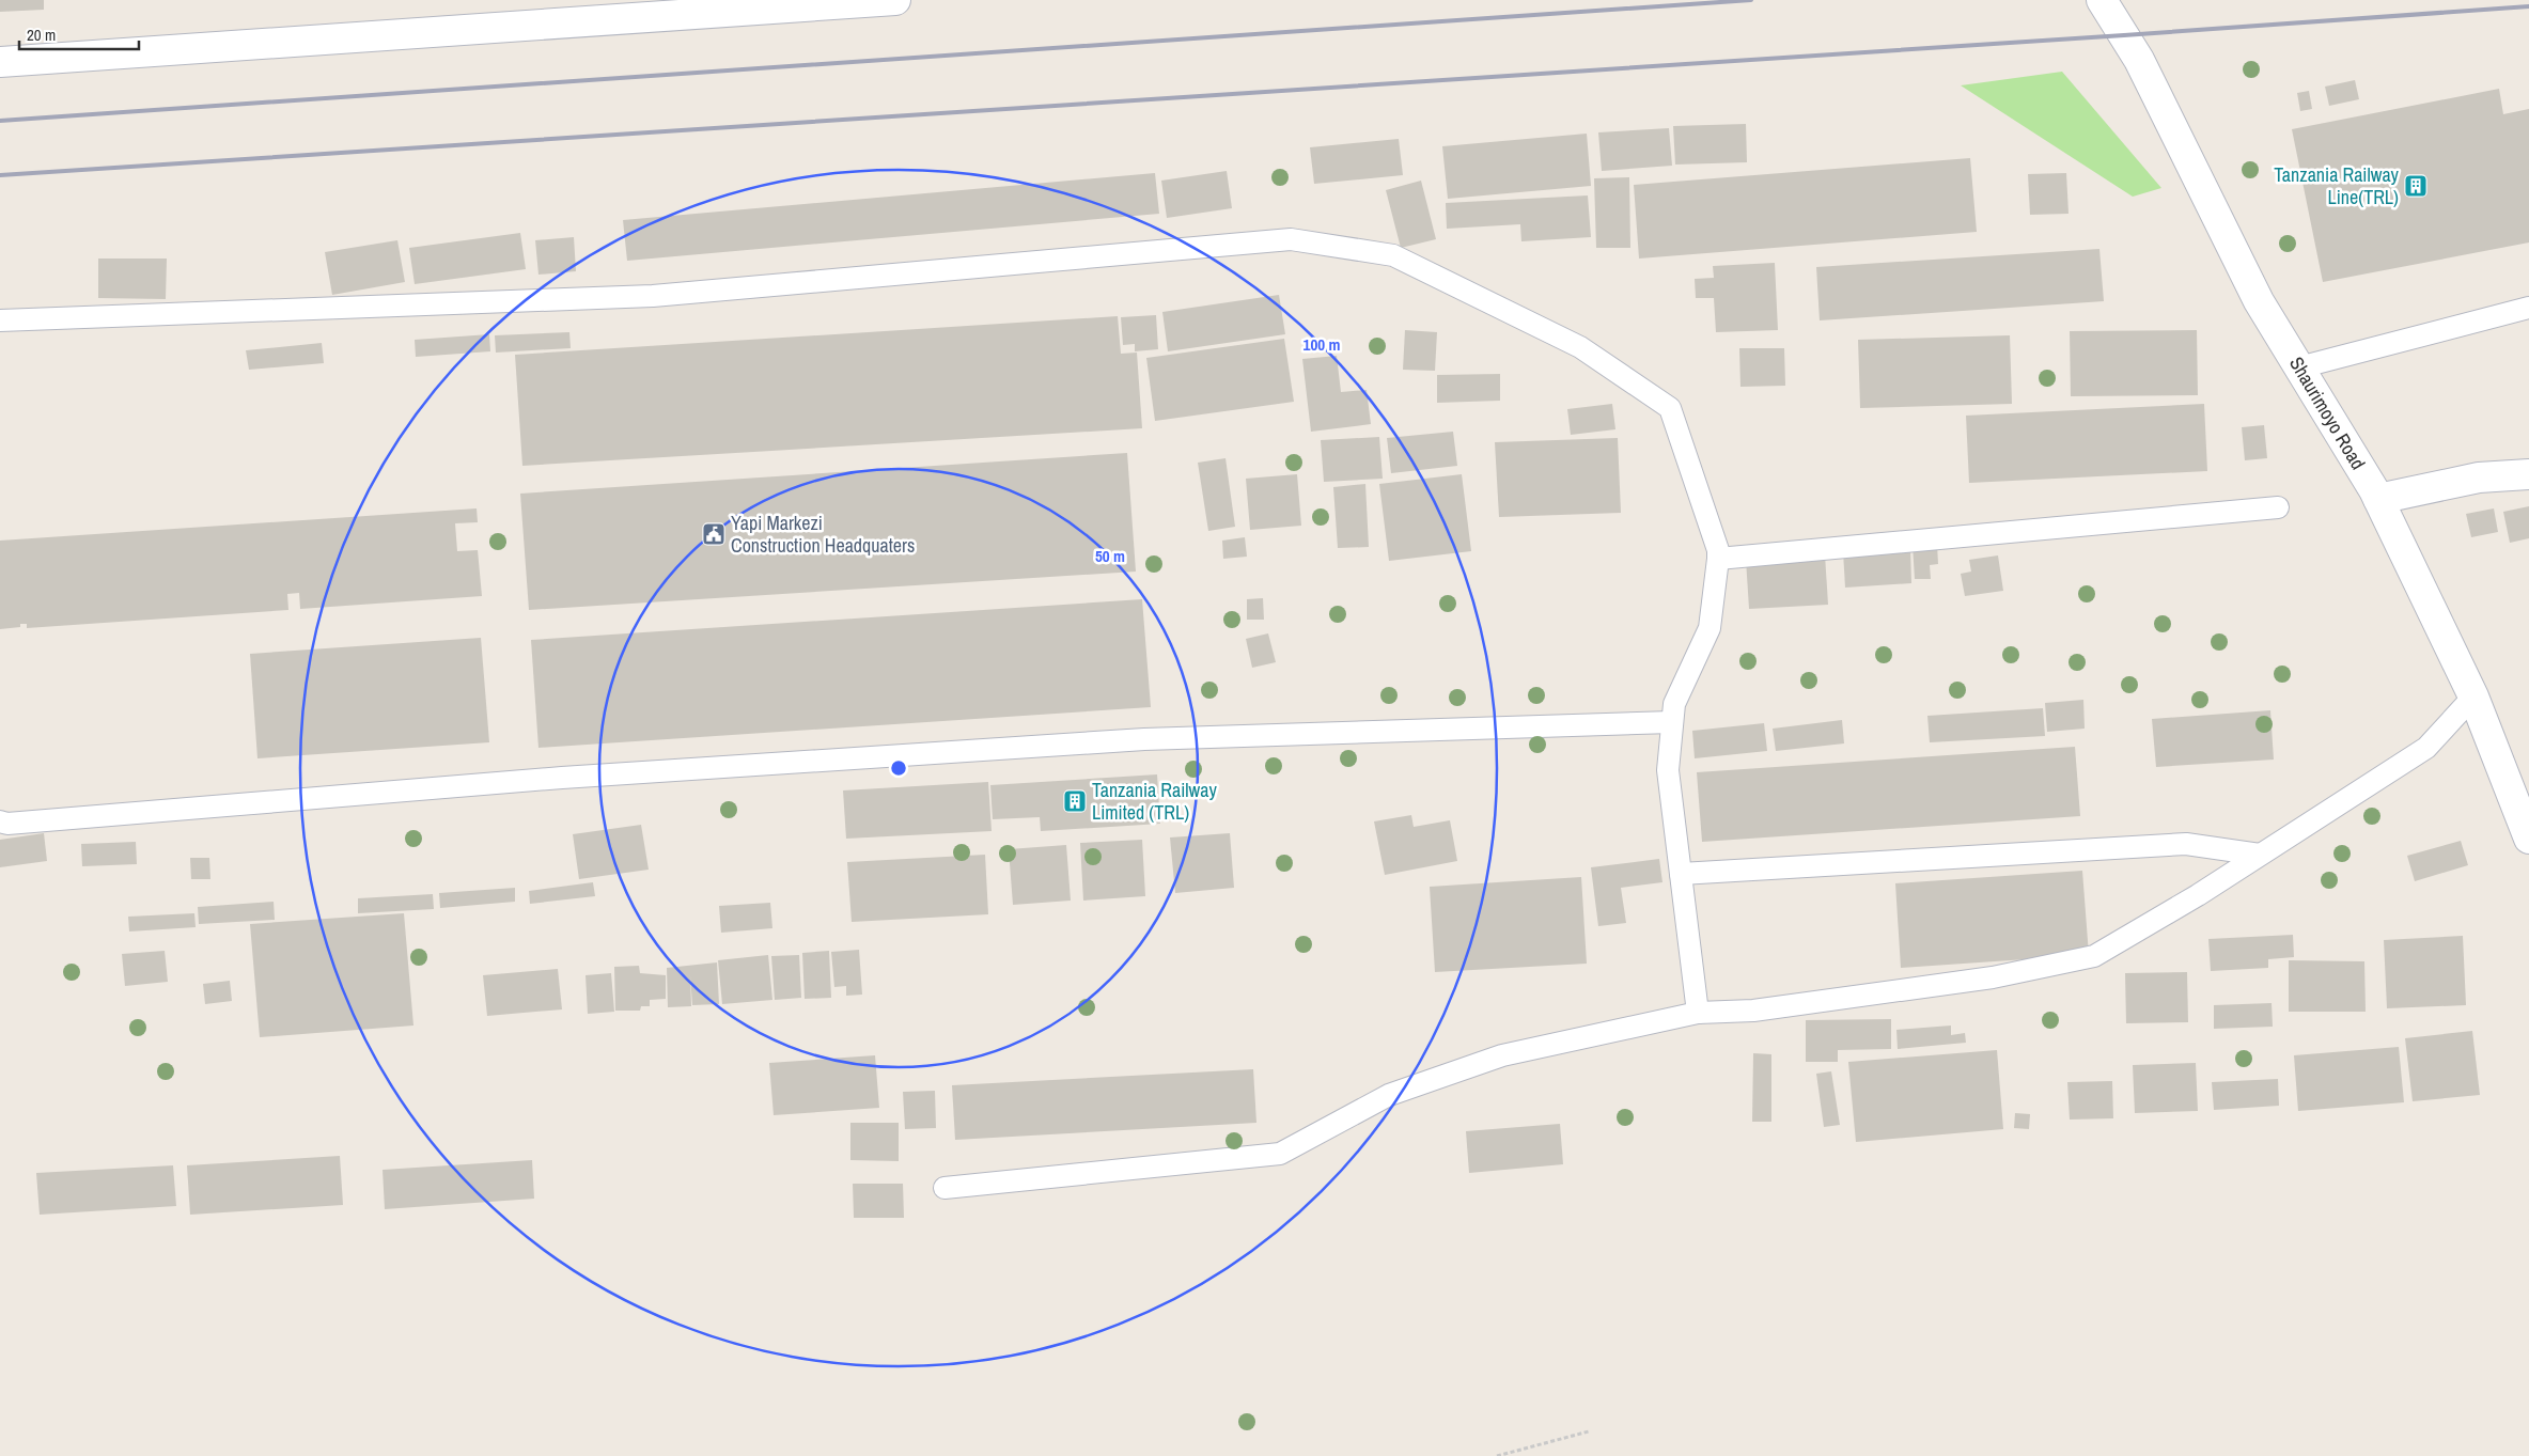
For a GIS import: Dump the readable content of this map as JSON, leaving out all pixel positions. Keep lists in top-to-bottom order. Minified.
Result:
{"streets":{"street":["Shaurimoyo Road"]},"places":{"building":["Tanzania Railway Line(TRL)","Tanzania Railway Limited (TRL)"],"public building":["Yapi Markezi Construction Headquaters"]},"scale_bar":"20 m","rings":["100 m","50 m"]}
